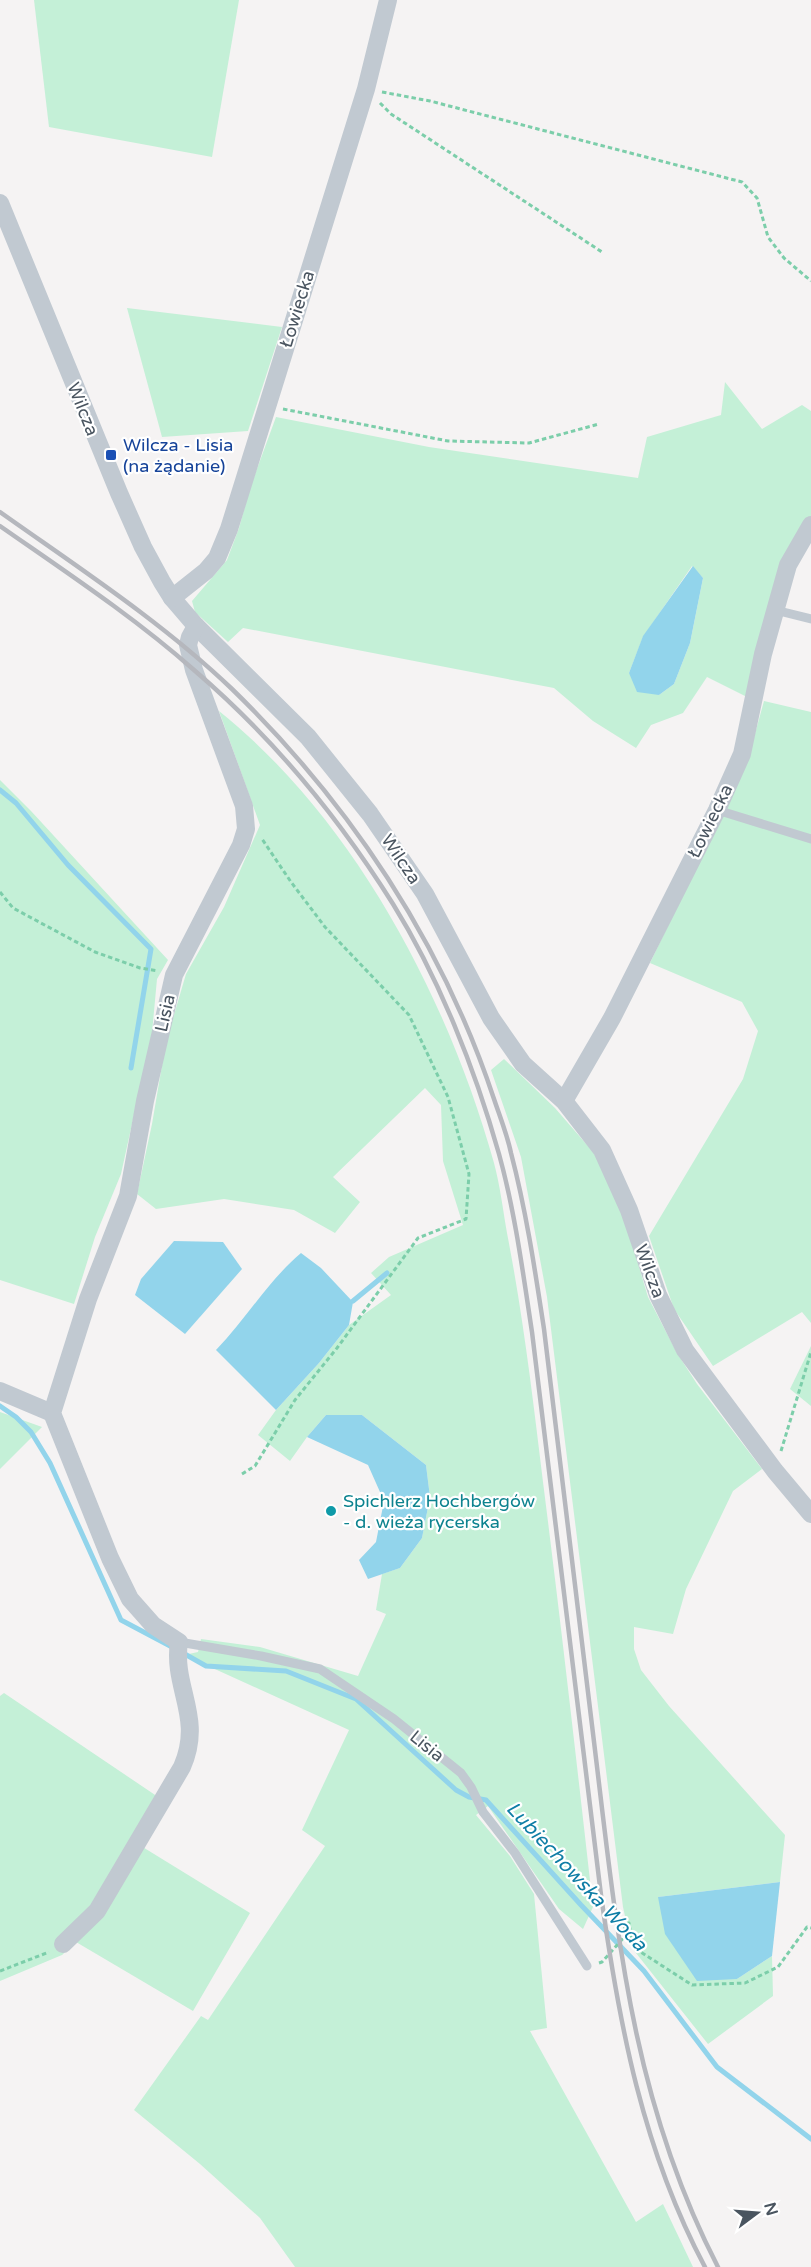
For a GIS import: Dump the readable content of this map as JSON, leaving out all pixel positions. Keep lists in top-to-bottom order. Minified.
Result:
{"streets":{"street":["Łowiecka","Wilcza","Lisia"]},"crossings":[["Łowiecka","Wilcza"]],"water":["Lubiechowska Woda"],"places":{"transit":["Wilcza - Lisia (na żądanie)"],"other":["Spichlerz Hochbergów - d. wieża rycerska"]},"north":"right"}
